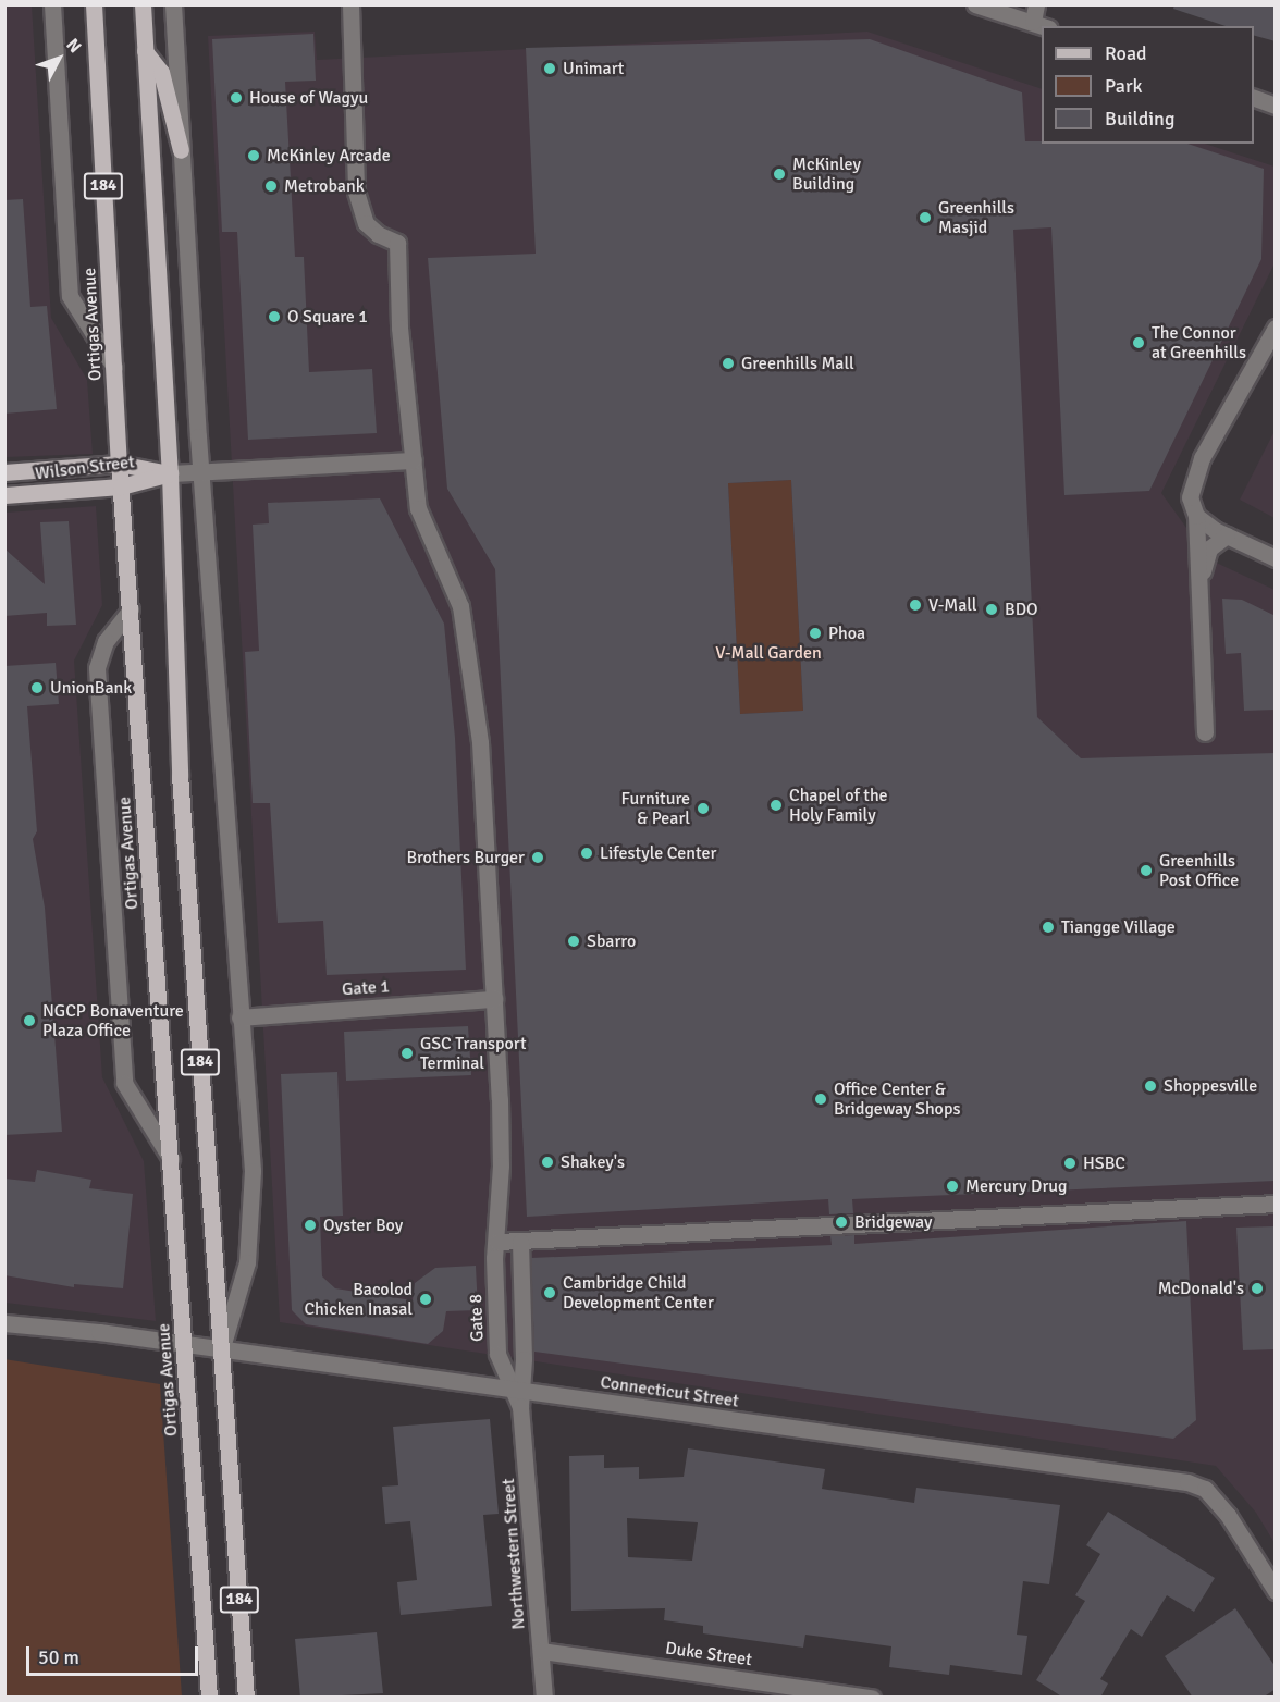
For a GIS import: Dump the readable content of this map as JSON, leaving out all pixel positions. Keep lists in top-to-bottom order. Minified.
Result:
{"streets":{"main road":["184","Ortigas Avenue","Wilson Street"],"street":["Gate 1","Gate 8","Connecticut Street","Northwestern Street","Duke Street"]},"crossings":[["184","Wilson Street"],["184","Connecticut Street"],["Ortigas Avenue","Wilson Street"],["Ortigas Avenue","Connecticut Street"],["Wilson Street","Gate 8"],["Gate 1","Gate 8"],["Gate 8","Connecticut Street"],["Gate 8","Northwestern Street"],["Connecticut Street","Northwestern Street"],["Northwestern Street","Duke Street"]],"parks":["V-Mall Garden"],"places":["Unimart","House of Wagyu","McKinley Arcade","McKinley Building","Metrobank","Greenhills Masjid","O Square 1","The Connor at Greenhills","Greenhills Mall","V-Mall","BDO","Phoa","UnionBank","Chapel of the Holy Family","Furniture & Pearl","Lifestyle Center","Brothers Burger","Greenhills Post Office","Tiangge Village","Sbarro","NGCP Bonaventure Plaza Office","GSC Transport Terminal","Shoppesville","Office Center & Bridgeway Shops","Shakey's","HSBC","Mercury Drug","Bridgeway","Oyster Boy","McDonald's","Cambridge Child Development Center","Bacolod Chicken Inasal"],"legend":["Road","Park","Building"],"scale_bar":"50 m","north":"top right"}
